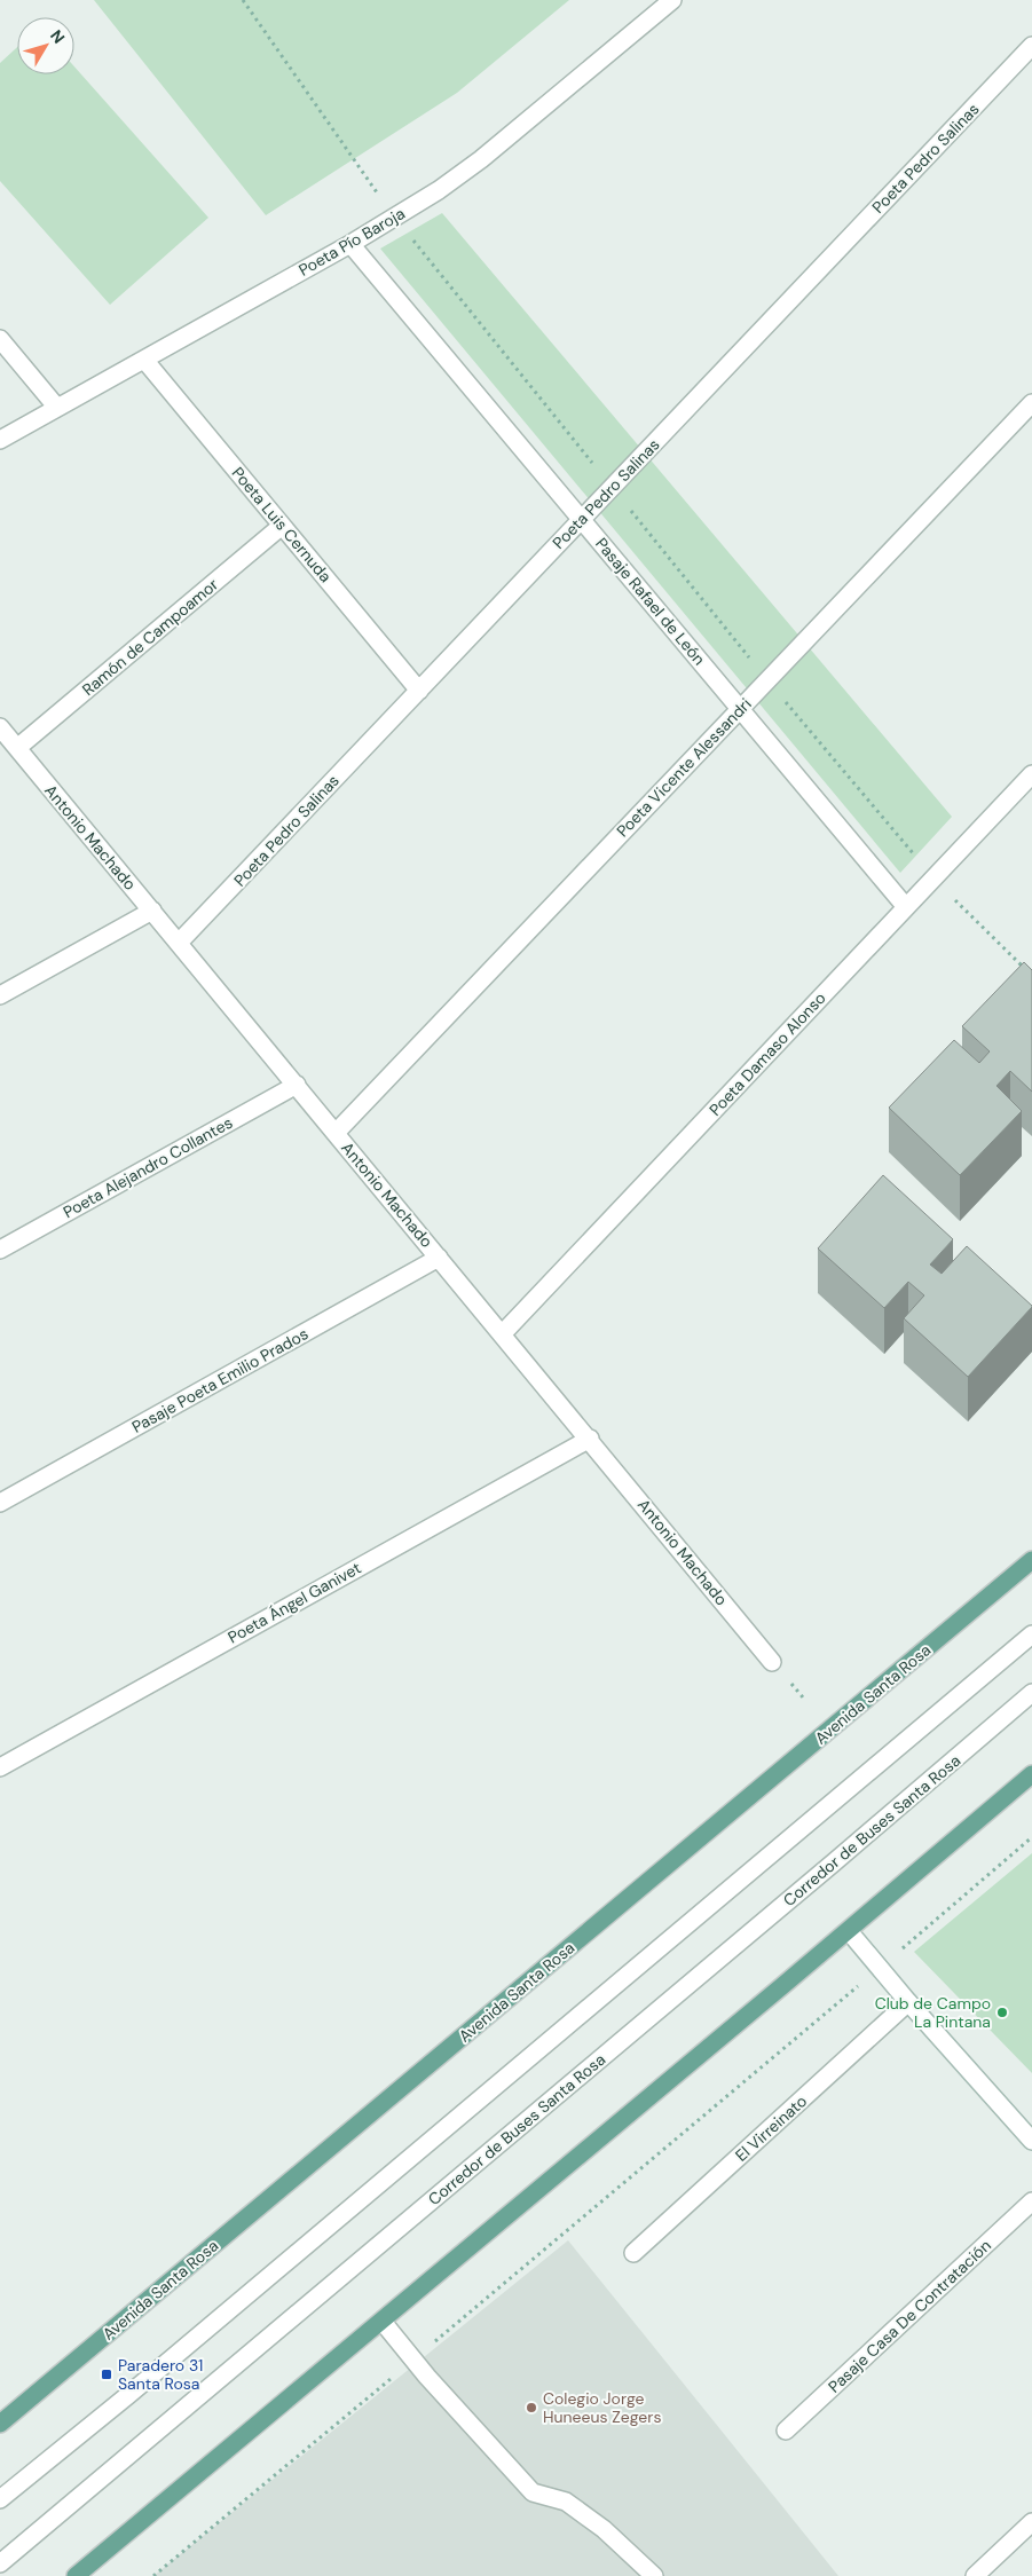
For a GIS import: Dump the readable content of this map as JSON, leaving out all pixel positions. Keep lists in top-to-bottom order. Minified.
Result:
{"streets":{"main road":["Avenida Santa Rosa"],"street":["Poeta Pedro Salinas","Poeta Pío Baroja","Poeta Luis Cernuda","Pasaje Rafael de León","Ramón de Campoamor","Poeta Vicente Alessandri","Antonio Machado","Poeta Damaso Alonso","Poeta Alejandro Collantes","Pasaje Poeta Emilio Prados","Poeta Ángel Ganivet","Corredor de Buses Santa Rosa","El Virreinato","Pasaje Casa De Contratación"]},"crossings":[["Poeta Pedro Salinas","Poeta Luis Cernuda"],["Poeta Pedro Salinas","Pasaje Rafael de León"],["Poeta Pedro Salinas","Antonio Machado"],["Poeta Pío Baroja","Poeta Luis Cernuda"],["Poeta Pío Baroja","Pasaje Rafael de León"],["Poeta Luis Cernuda","Ramón de Campoamor"],["Pasaje Rafael de León","Poeta Vicente Alessandri"],["Pasaje Rafael de León","Poeta Damaso Alonso"],["Ramón de Campoamor","Antonio Machado"],["Poeta Vicente Alessandri","Antonio Machado"],["Antonio Machado","Poeta Damaso Alonso"],["Antonio Machado","Poeta Alejandro Collantes"],["Antonio Machado","Pasaje Poeta Emilio Prados"],["Antonio Machado","Poeta Ángel Ganivet"]],"places":{"other":["Club de Campo La Pintana","Colegio Jorge Huneeus Zegers"],"transit":["Paradero 31 Santa Rosa"]},"north":"top right"}
